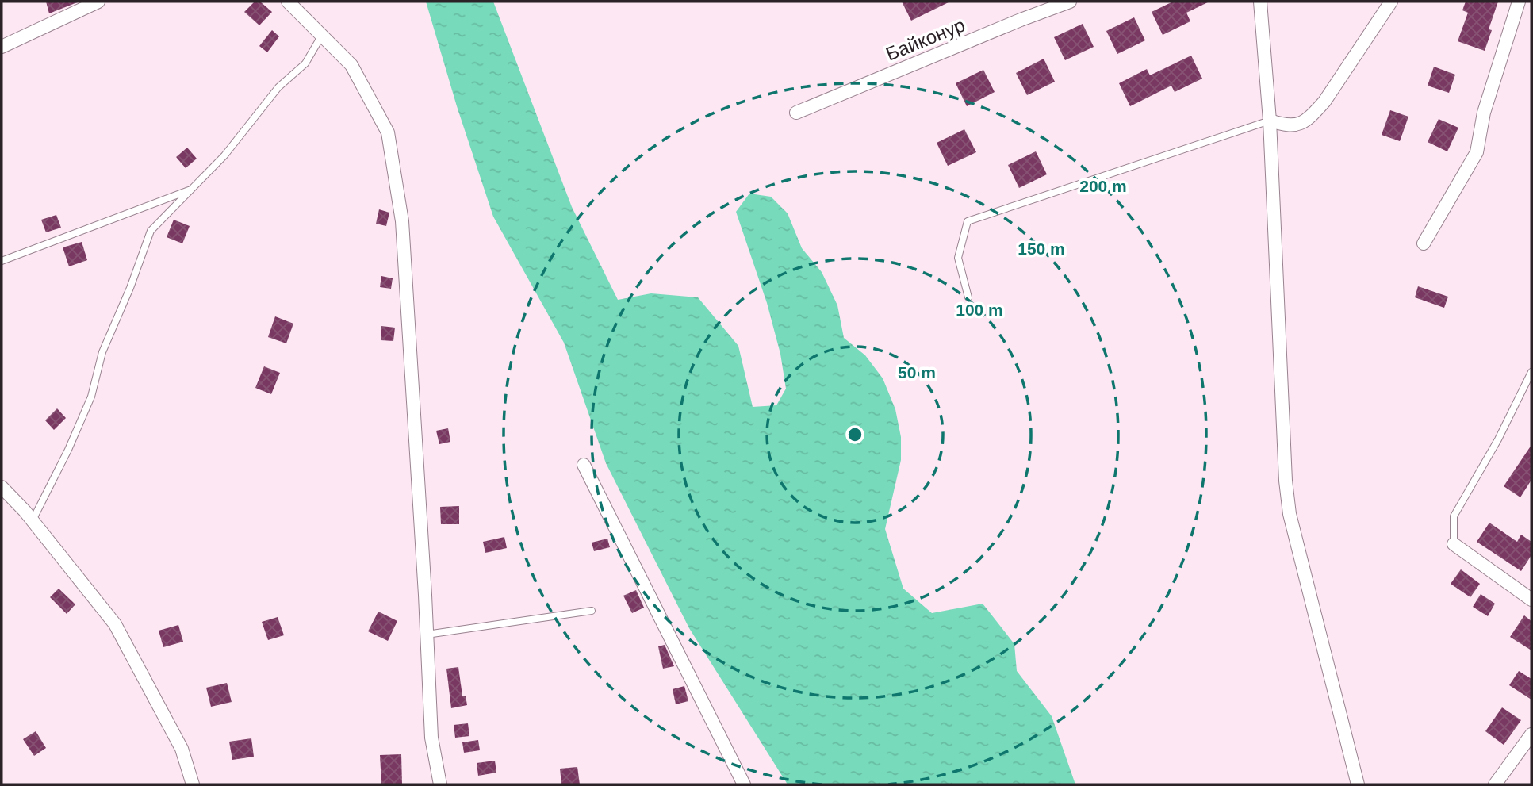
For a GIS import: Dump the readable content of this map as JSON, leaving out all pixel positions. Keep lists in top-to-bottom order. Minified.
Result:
{"streets":{"street":["Байконур"]},"rings":["200 m","150 m","100 m","50 m"]}
